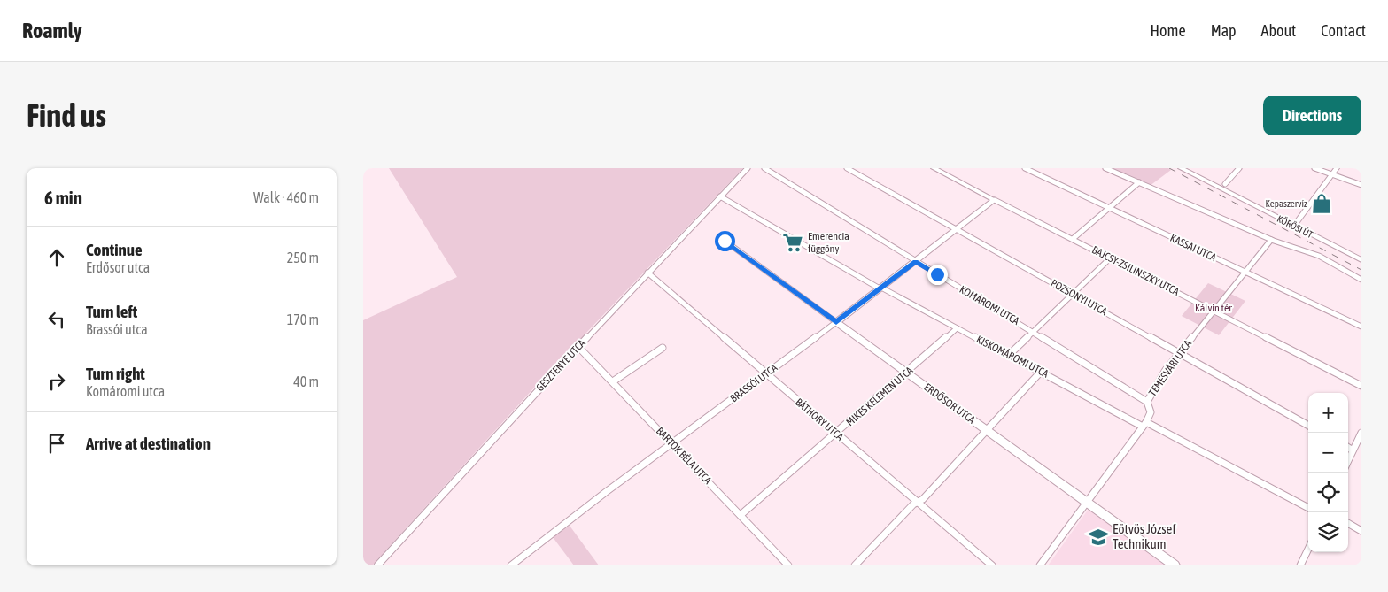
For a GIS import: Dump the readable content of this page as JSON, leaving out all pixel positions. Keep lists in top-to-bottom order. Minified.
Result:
{"streets":{"street":["KŐRÖSI ÚT","KASSAI UTCA","BAJCSY-ZSILINSZKY UTCA","POZSONYI UTCA","KOMÁROMI UTCA","KISKOMÁROMI UTCA","GESZTENYE UTCA","TEMESVÁRI UTCA","BRASSÓI UTCA","MIKES KELEMEN UTCA","ERDŐSOR UTCA","BÁTHORY UTCA","BARTÓK BÉLA UTCA"]},"crossings":[["KASSAI UTCA","TEMESVÁRI UTCA"],["BAJCSY-ZSILINSZKY UTCA","TEMESVÁRI UTCA"],["BAJCSY-ZSILINSZKY UTCA","BRASSÓI UTCA"],["POZSONYI UTCA","TEMESVÁRI UTCA"],["POZSONYI UTCA","BRASSÓI UTCA"],["KOMÁROMI UTCA","TEMESVÁRI UTCA"],["KOMÁROMI UTCA","BRASSÓI UTCA"],["KISKOMÁROMI UTCA","GESZTENYE UTCA"],["KISKOMÁROMI UTCA","TEMESVÁRI UTCA"],["KISKOMÁROMI UTCA","BRASSÓI UTCA"],["KISKOMÁROMI UTCA","MIKES KELEMEN UTCA"],["GESZTENYE UTCA","BÁTHORY UTCA"],["GESZTENYE UTCA","BARTÓK BÉLA UTCA"],["BRASSÓI UTCA","ERDŐSOR UTCA"],["BRASSÓI UTCA","BÁTHORY UTCA"],["BRASSÓI UTCA","BARTÓK BÉLA UTCA"],["MIKES KELEMEN UTCA","ERDŐSOR UTCA"],["MIKES KELEMEN UTCA","BÁTHORY UTCA"],["MIKES KELEMEN UTCA","BARTÓK BÉLA UTCA"]],"parks":["Kálvin tér"],"places":{"shop":["Kepaszervíz"],"supermarket":["Emerencia függöny"],"school or university":["Eötvös József Technikum"]},"page":{"header":"Roamly","nav":["Home","Map","About","Contact"],"buttons":"Directions","title":"Find us","heading":["6 min","Walk · 460 m"],"list":[["Continue","Erdősor utca","250 m"],["Turn left","Brassói utca","170 m"],["Turn right","Komáromi utca","40 m"],"Arrive at destination"],"map_buttons":["+","−"]}}
